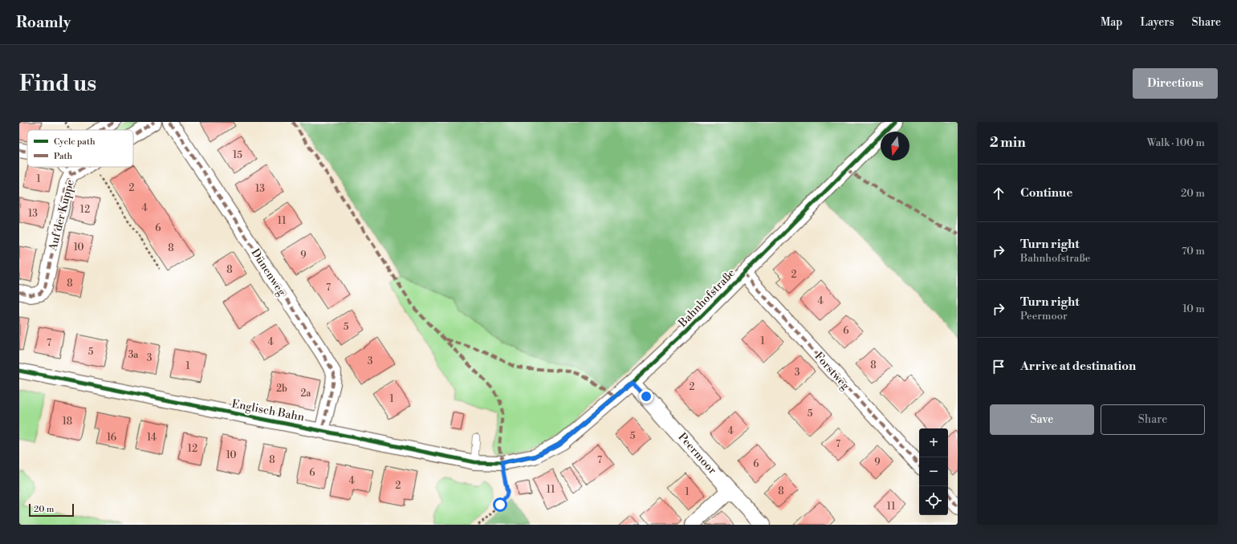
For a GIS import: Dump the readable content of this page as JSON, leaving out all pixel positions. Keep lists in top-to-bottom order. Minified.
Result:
{"streets":{"street":["Auf der Kuppe","Dünenweg","Bahnhofstraße","Forstweg","Englisch Bahn","Peermoor"]},"crossings":[["Dünenweg","Englisch Bahn"],["Bahnhofstraße","Forstweg"],["Bahnhofstraße","Englisch Bahn"],["Bahnhofstraße","Peermoor"]],"house_numbers":["15","1","2","13","4","12","13","11","6","10","8","9","8","2","8","7","4","5","6","1","4","7","5","3a","3","3","8","1","3","2","2b","2a","1","5","18","4","5","16","14","7","12","10","8","7","9","6","6","4","2","11","8","1","11"],"legend":["Cycle path","Path"],"scale_bar":"20 m","north":"bottom","page":{"header":"Roamly","nav":["Map","Layers","Share"],"buttons":["Directions",["Save","Share"]],"title":"Find us","heading":["2 min","Walk · 100 m"],"list":[["Continue","20 m"],["Turn right","Bahnhofstraße","70 m"],["Turn right","Peermoor","10 m"],"Arrive at destination"],"map_buttons":["+","−"],"scale":"20 m"}}
